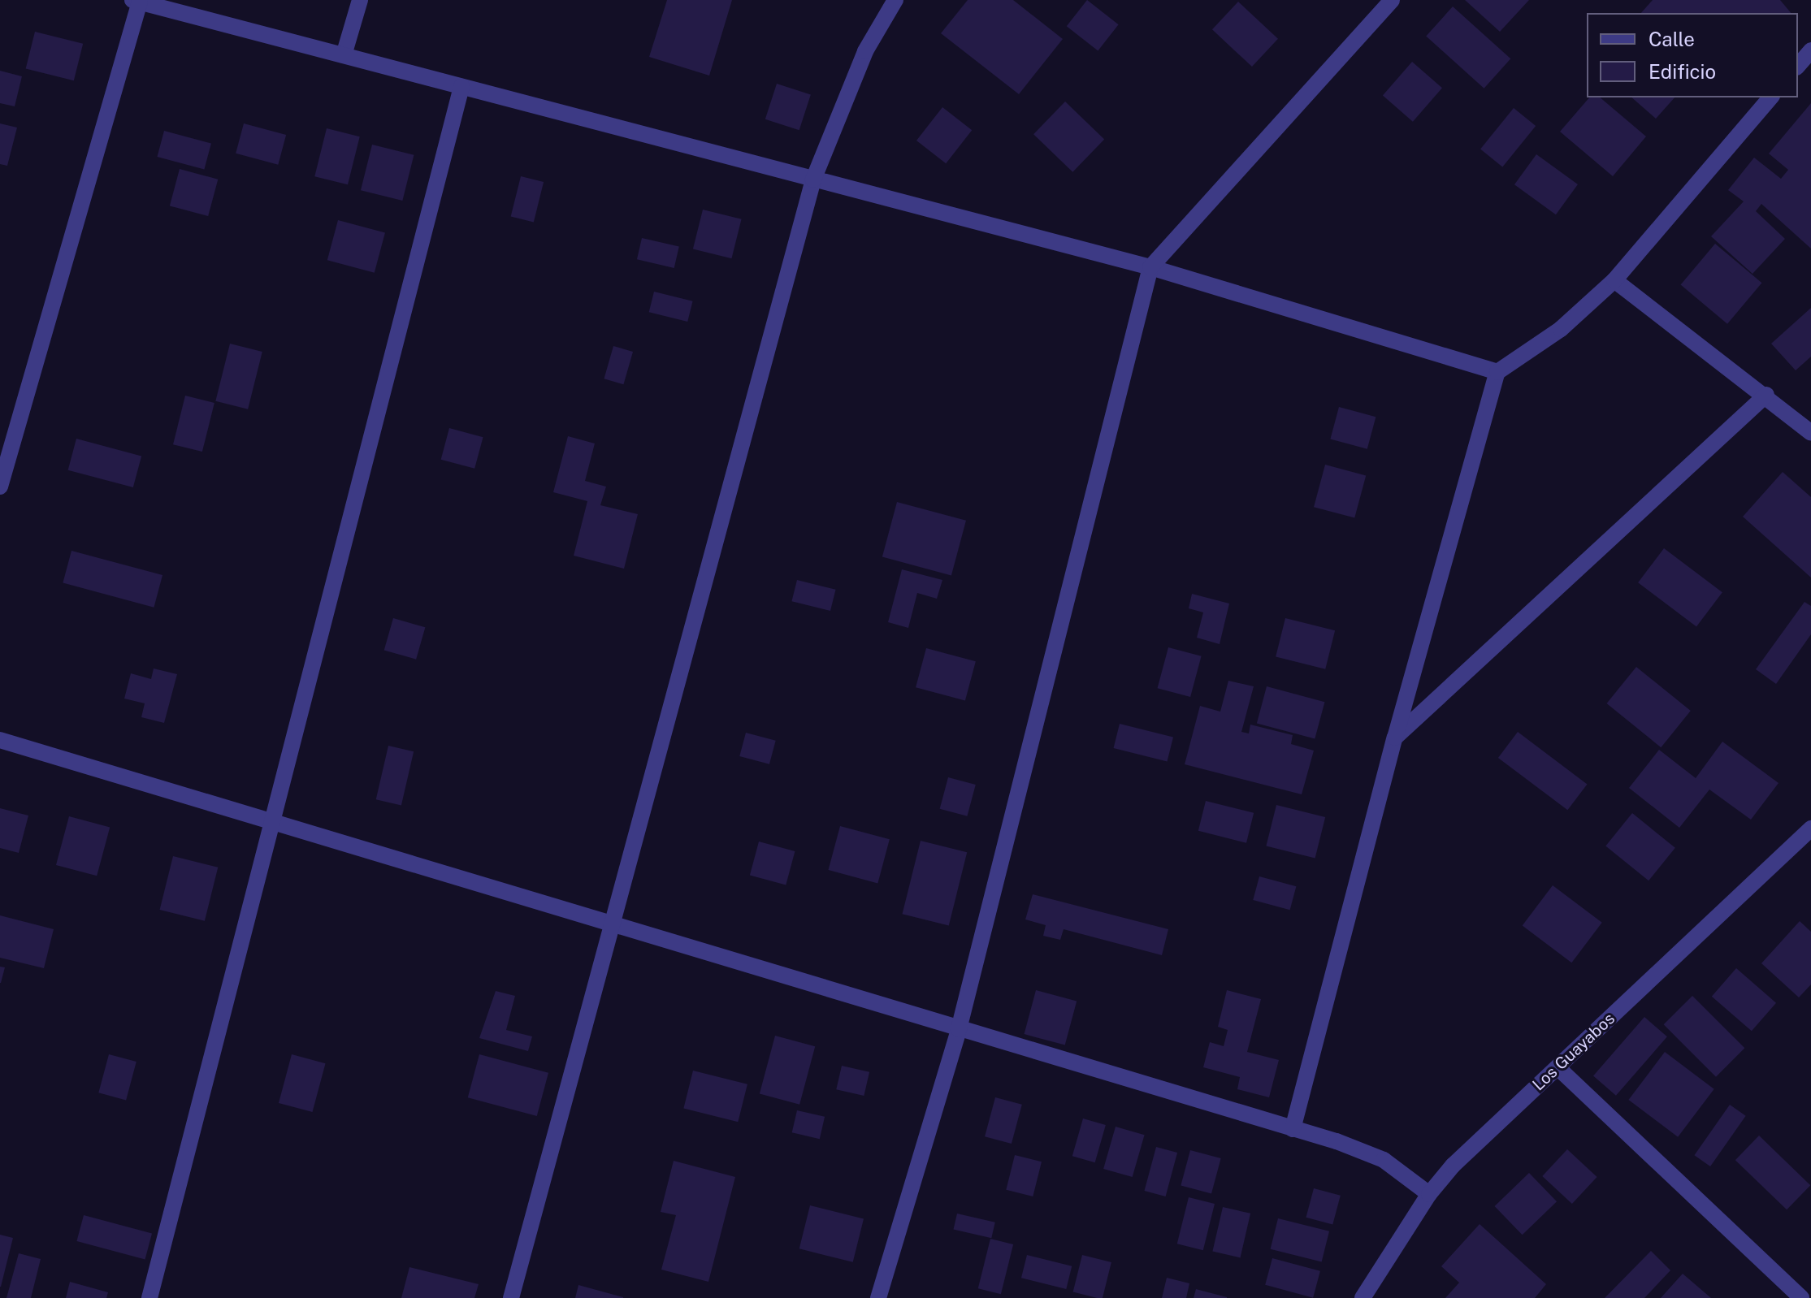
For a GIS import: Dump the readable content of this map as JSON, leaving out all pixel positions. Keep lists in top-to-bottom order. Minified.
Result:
{"streets":{"street":["Los Guayabos"]},"legend":["Calle","Edificio"]}
